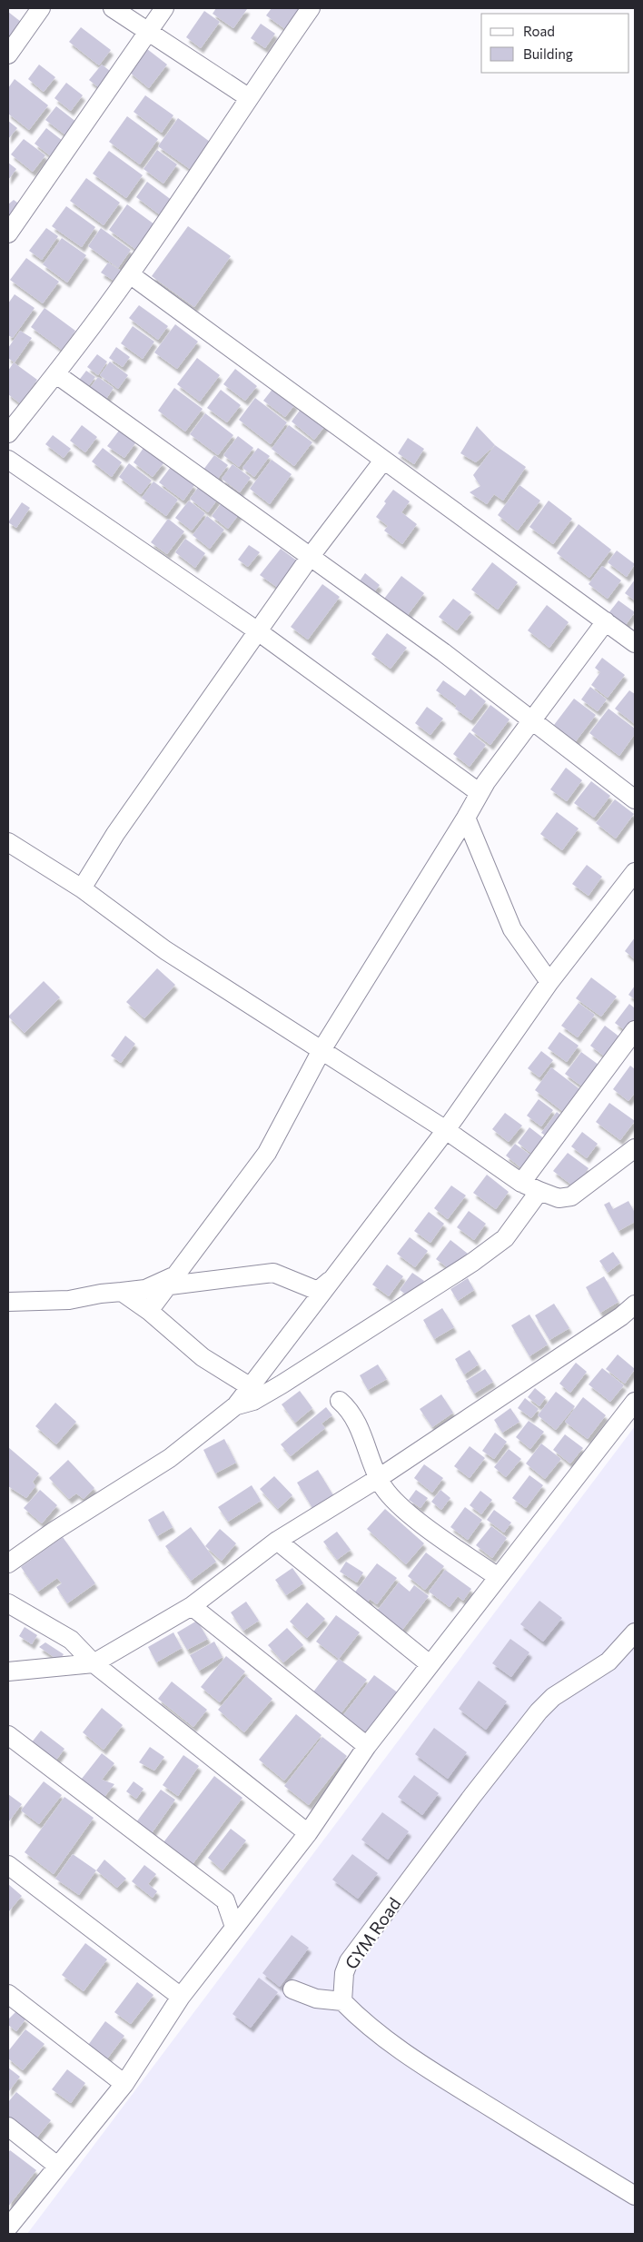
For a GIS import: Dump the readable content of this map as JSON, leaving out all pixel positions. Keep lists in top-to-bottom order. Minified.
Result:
{"streets":{"street":["GYM Road"]},"legend":["Road","Building"]}
